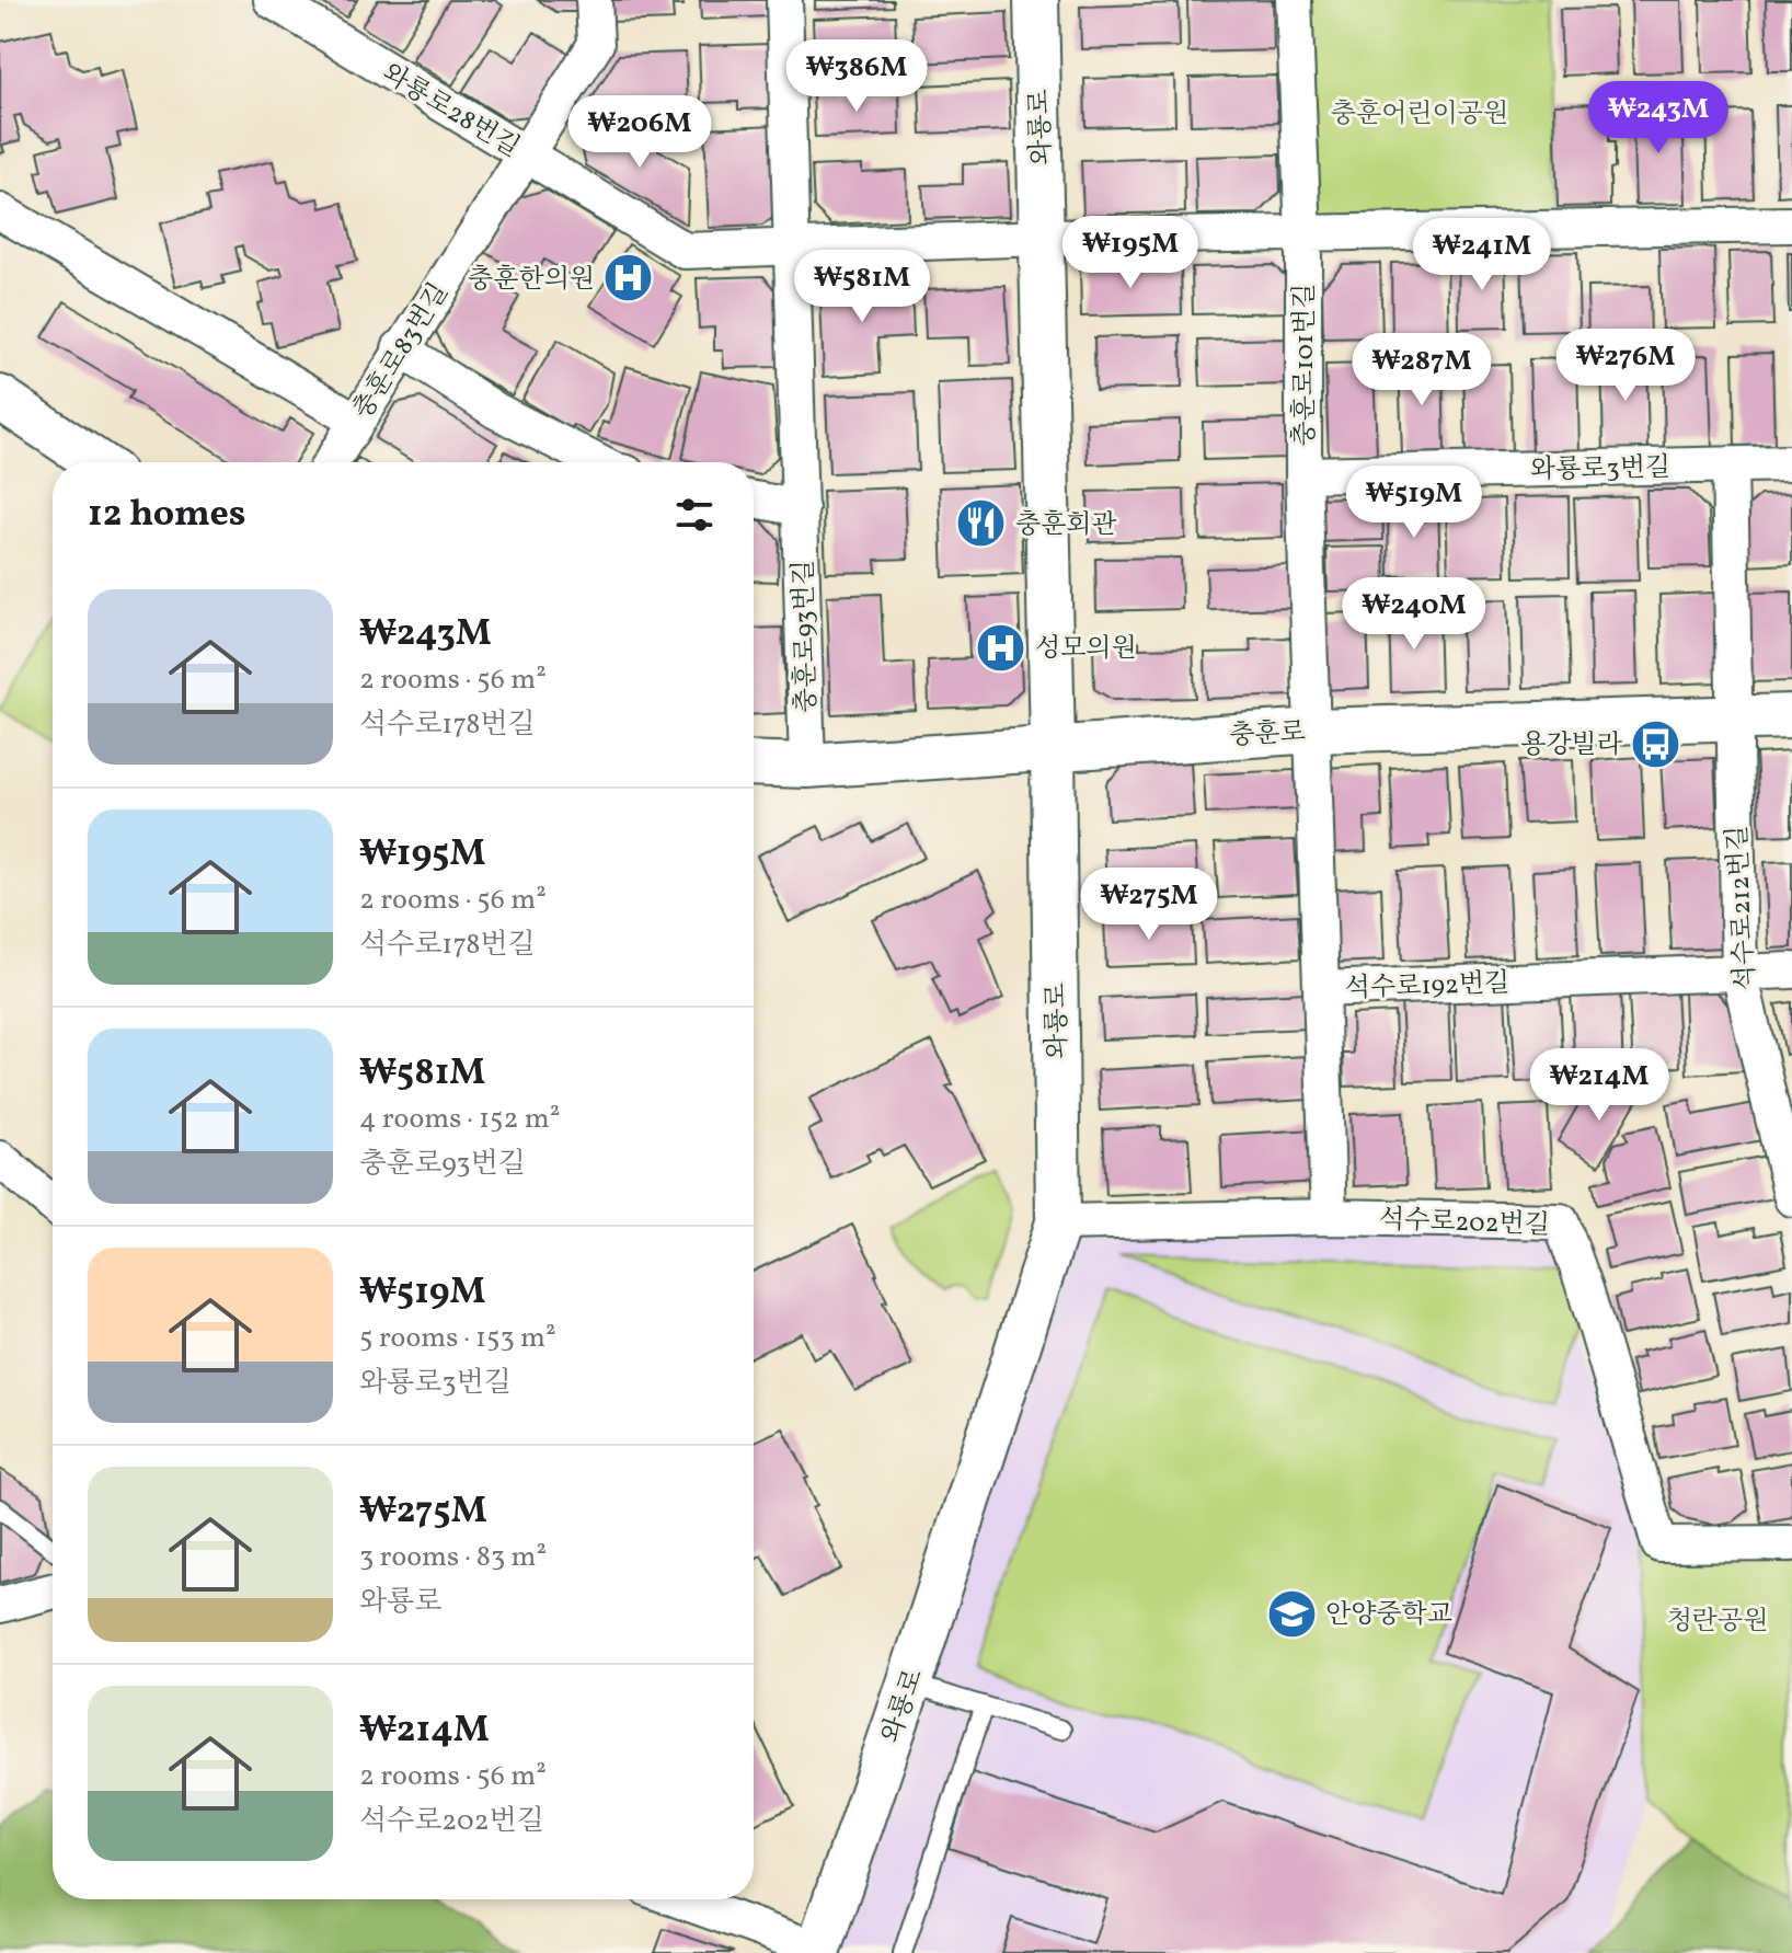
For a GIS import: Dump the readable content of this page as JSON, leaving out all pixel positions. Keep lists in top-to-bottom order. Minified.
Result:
{"streets":{"street":["와룡로28번길","와룡로","충훈로83번길","충훈로101번길","와룡로3번길","충훈로93번길","충훈로","석수로212번길","석수로192번길","석수로202번길"]},"crossings":[["와룡로28번길","와룡로"],["와룡로28번길","충훈로83번길"],["와룡로28번길","충훈로101번길"],["와룡로28번길","충훈로93번길"],["와룡로","충훈로"],["와룡로","석수로202번길"],["충훈로101번길","와룡로3번길"],["충훈로101번길","충훈로"],["충훈로101번길","석수로192번길"],["와룡로3번길","석수로212번길"],["충훈로93번길","충훈로"],["충훈로","석수로212번길"],["충훈로","석수로192번길"],["석수로212번길","석수로192번길"]],"parks":["충훈어린이공원","청란공원"],"places":{"hospital":["충훈한의원","성모의원"],"restaurant":["충훈회관"],"bus stop":["용강빌라"],"school or university":["안양중학교"]},"page":{"price":["₩386M","₩243M","₩206M","₩195M","₩241M","₩581M","₩276M","₩287M","₩519M","₩240M","₩275M","₩214M"],"heading":"12 homes","list":[{"name":"₩243M","note":"2 rooms · 56 m² · 석수로178번길"},{"name":"₩195M","note":"2 rooms · 56 m² · 석수로178번길"},{"name":"₩581M","note":"4 rooms · 152 m² · 충훈로93번길"},{"name":"₩519M","note":"5 rooms · 153 m² · 와룡로3번길"},{"name":"₩275M","note":"3 rooms · 83 m² · 와룡로"},{"name":"₩214M","note":"2 rooms · 56 m² · 석수로202번길"}]}}
